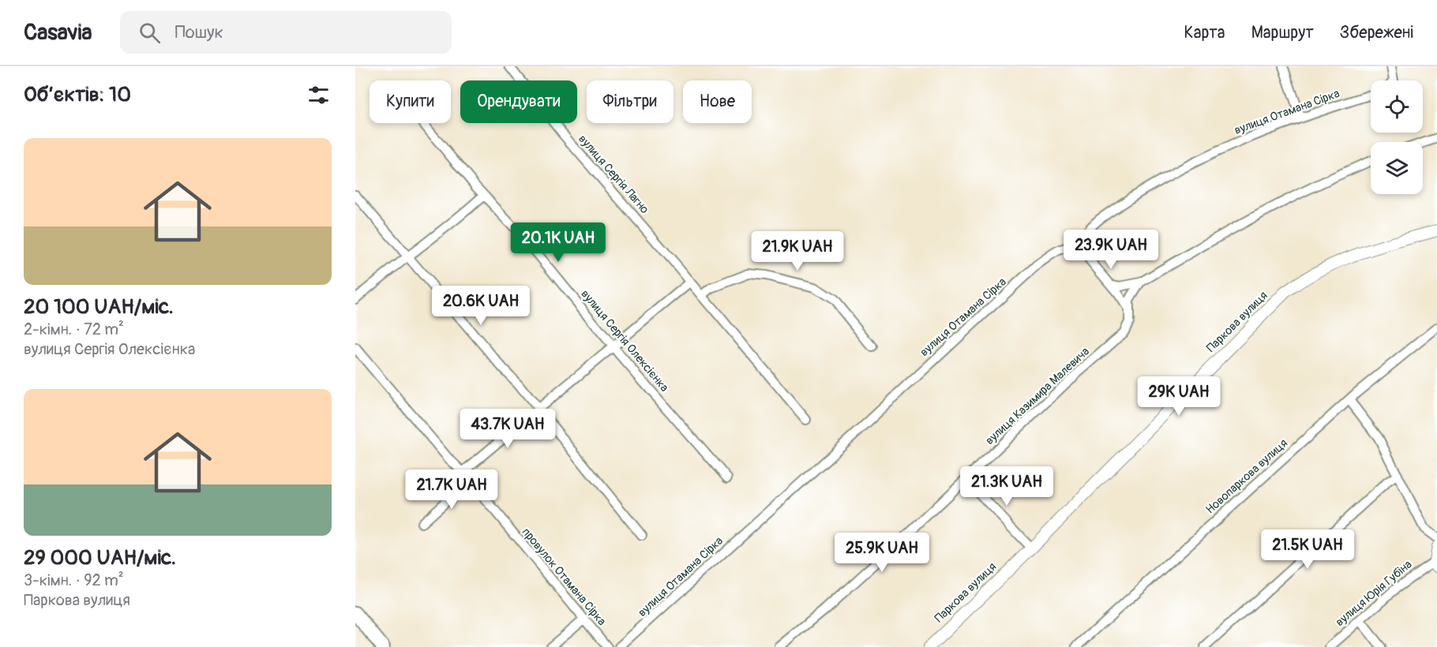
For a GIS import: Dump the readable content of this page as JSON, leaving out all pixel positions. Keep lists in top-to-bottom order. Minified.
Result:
{"streets":{"street":["вулиця Отамана Сірка","вулиця Сергія Лагно","Паркова вулиця","вулиця Сергія Олексієнка","вулиця Казимира Малевича","Новопаркова вулиця","провулок Отамана Сірка","вулиця Юрія Губіна"]},"page":{"header":"Casavia","search":"Пошук","nav":["Карта","Маршрут","Збережені"],"heading":"Об’єктів: 10","chip":["Купити","Орендувати","Фільтри","Нове"],"list":[{"name":"20 100 UAH/міс.","note":"2-кімн. · 72 m² · вулиця Сергія Олексієнка"},{"name":"29 000 UAH/міс.","note":"3-кімн. · 92 m² · Паркова вулиця"}],"price":["20.1K UAH","23.9K UAH","21.9K UAH","20.6K UAH","29K UAH","43.7K UAH","21.3K UAH","21.7K UAH","21.5K UAH","25.9K UAH"]}}
